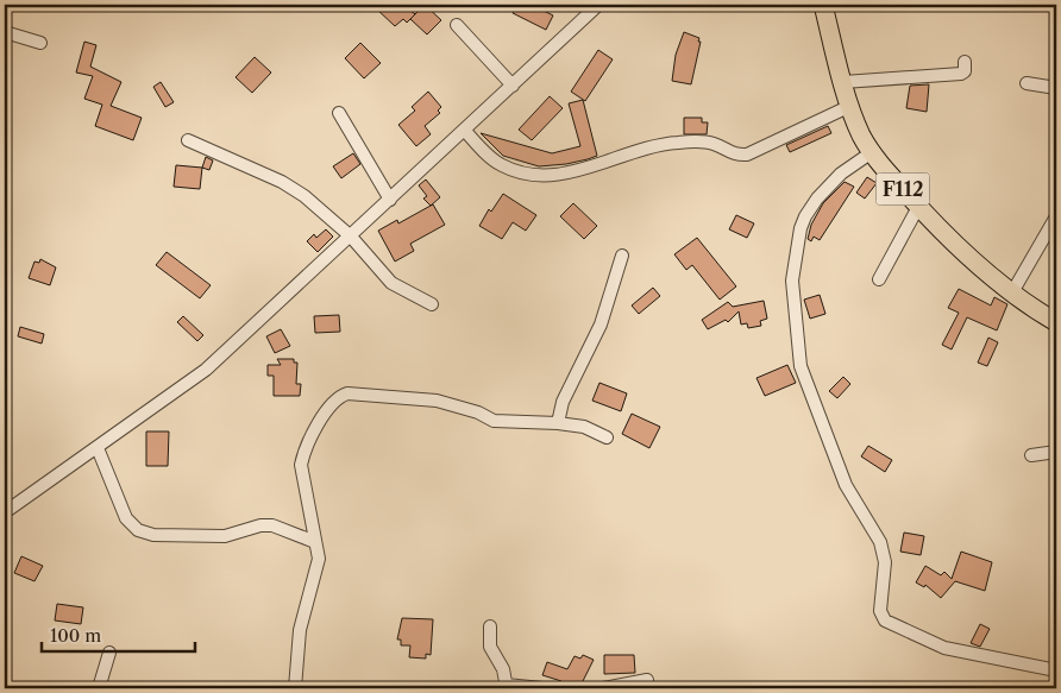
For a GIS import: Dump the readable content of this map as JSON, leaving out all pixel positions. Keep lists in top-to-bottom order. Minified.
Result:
{"streets":{"main road":["F112"]},"scale_bar":"100 m"}
